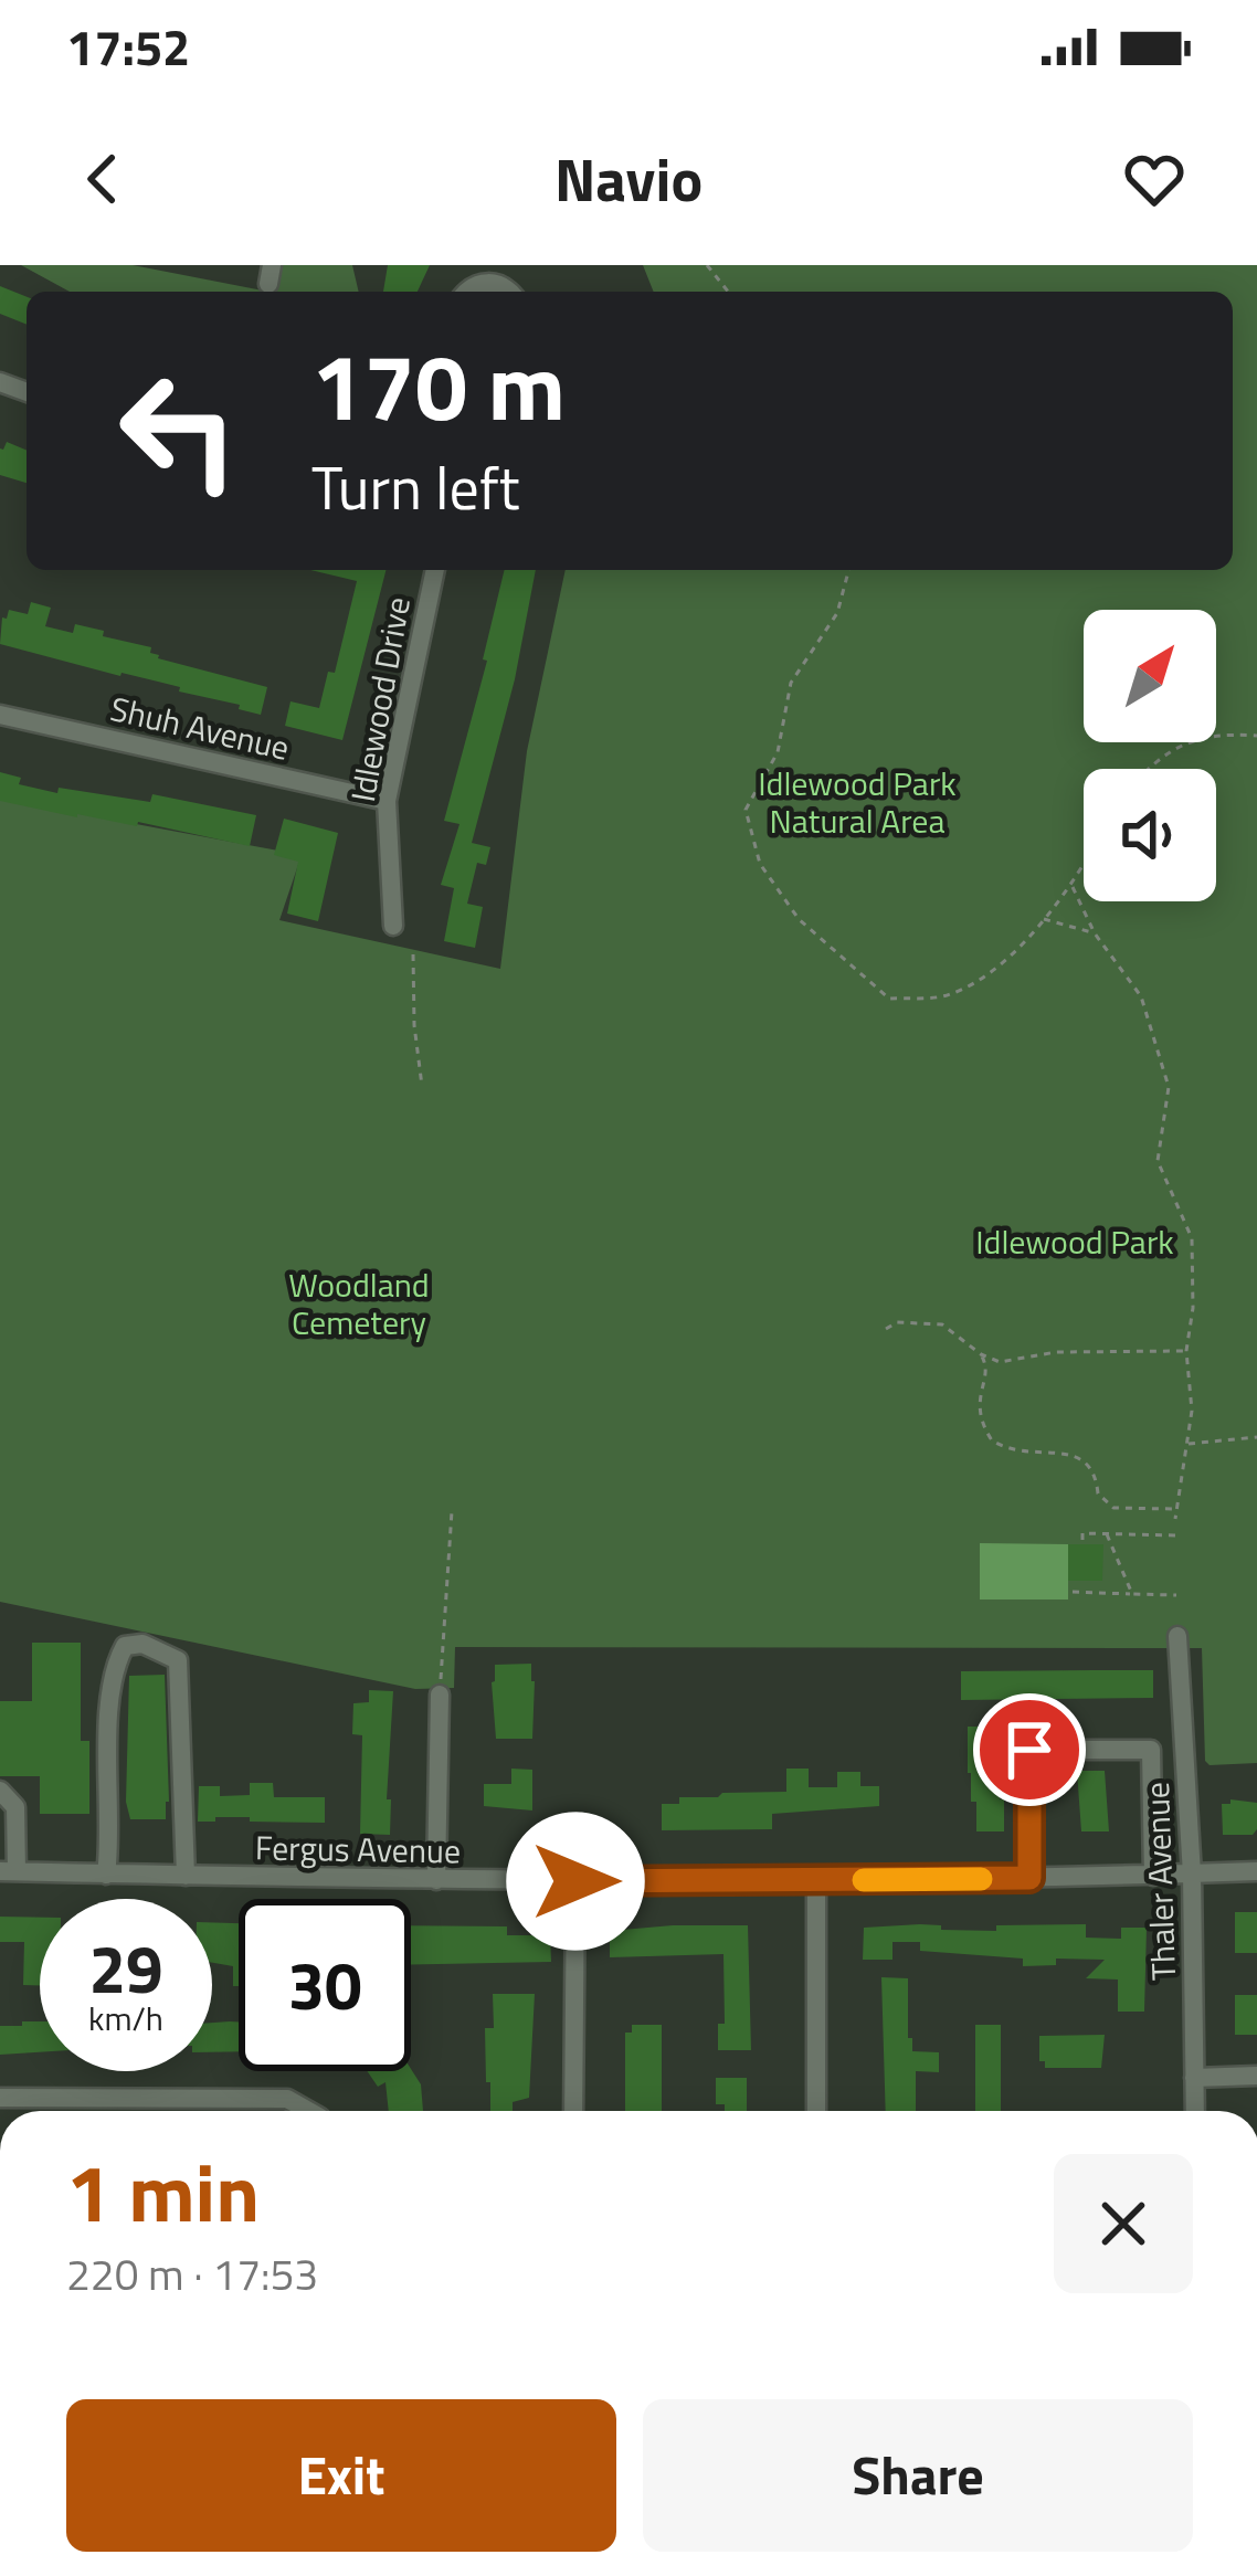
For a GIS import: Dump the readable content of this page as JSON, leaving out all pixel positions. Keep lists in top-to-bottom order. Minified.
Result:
{"streets":{"street":["Idlewood Drive","Shuh Avenue","Fergus Avenue","Thaler Avenue"]},"crossings":[["Idlewood Drive","Shuh Avenue"],["Fergus Avenue","Thaler Avenue"]],"parks":["Idlewood Park Natural Area","Idlewood Park","Woodland Cemetery"],"north":"top right","page":{"status":"17:52","header":"Navio","turn":["170 m","Turn left"],"speed":"29 km/h","limit":"30","heading":["1 min","220 m · 17:53"],"buttons":["Exit","Share"]}}
